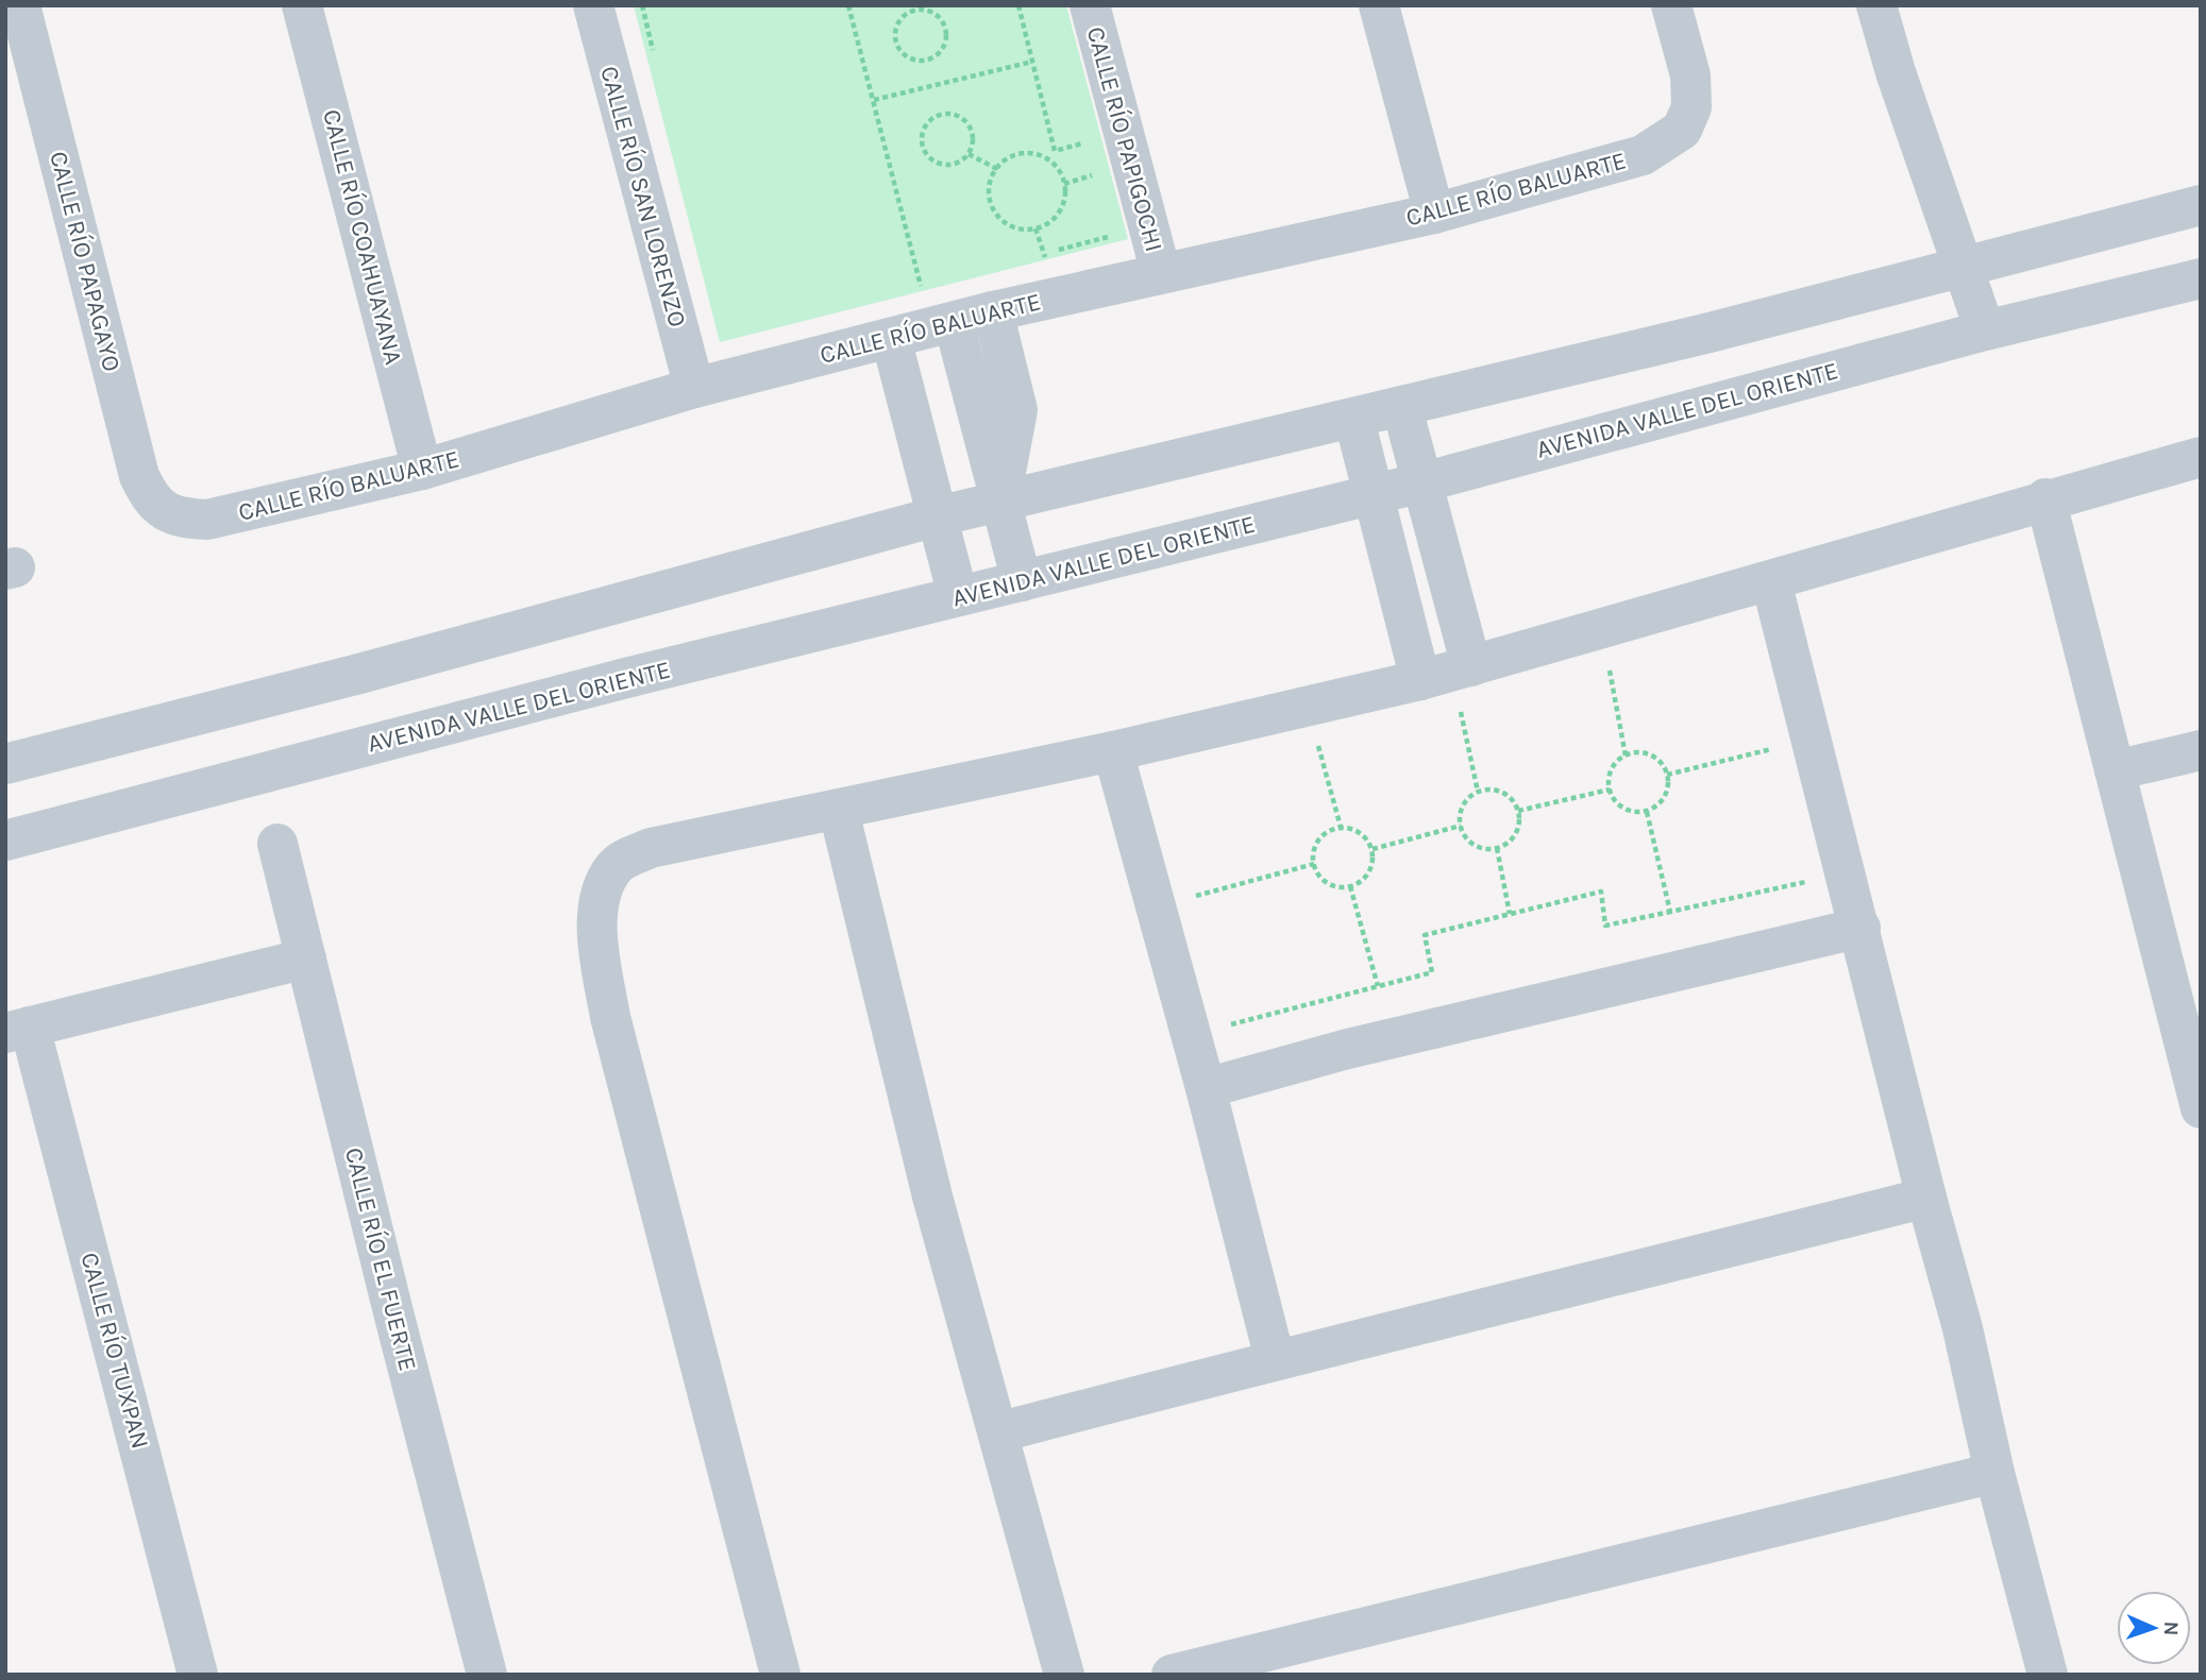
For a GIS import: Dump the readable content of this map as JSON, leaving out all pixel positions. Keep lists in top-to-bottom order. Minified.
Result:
{"streets":{"street":["CALLE RÍO PAPIGOCHI","CALLE RÍO BALUARTE","CALLE RÍO SAN LORENZO","CALLE RÍO COAHUAYANA","CALLE RÍO PAPAGAYO","AVENIDA VALLE DEL ORIENTE","CALLE RÍO EL FUERTE","CALLE RÍO TUXPAN"]},"crossings":[["CALLE RÍO PAPIGOCHI","CALLE RÍO BALUARTE"],["CALLE RÍO BALUARTE","CALLE RÍO SAN LORENZO"],["CALLE RÍO BALUARTE","CALLE RÍO COAHUAYANA"],["CALLE RÍO BALUARTE","CALLE RÍO PAPAGAYO"]],"north":"right"}
